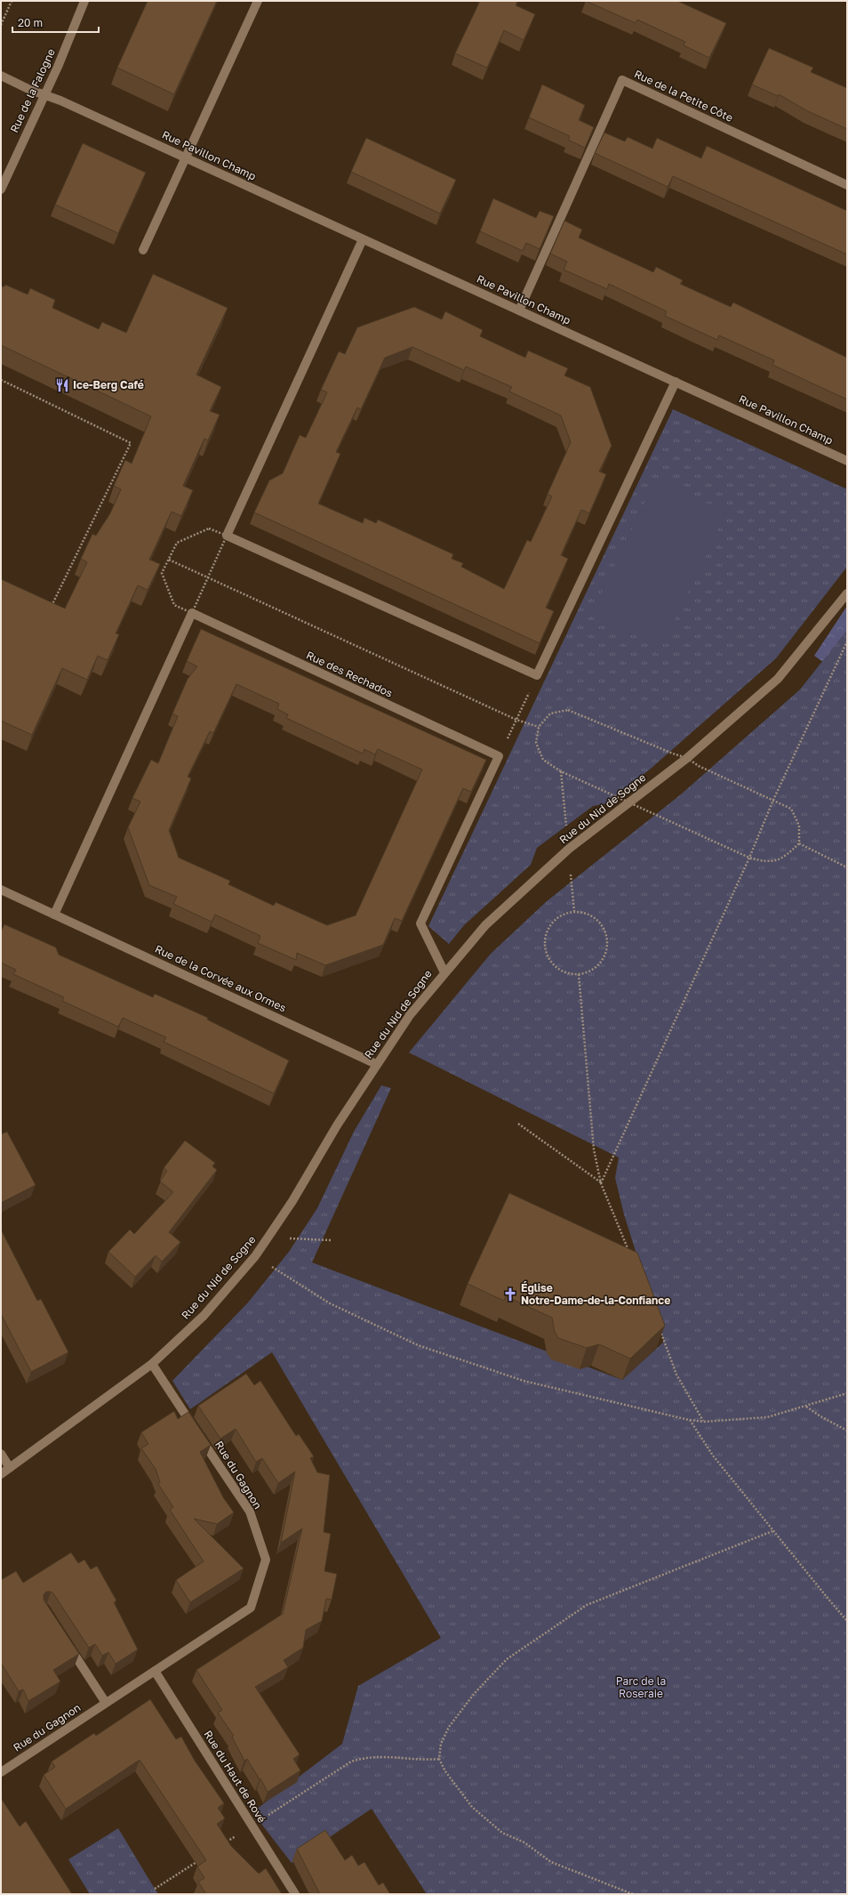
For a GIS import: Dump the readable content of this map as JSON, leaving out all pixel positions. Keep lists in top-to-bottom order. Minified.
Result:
{"streets":{"street":["Rue de la Falogne","Rue de la Petite Côte","Rue Pavillon Champ","Rue des Rechados","Rue du Nid de Sogne","Rue de la Corvée aux Ormes","Rue du Gagnon","Rue du Haut de Rové"]},"crossings":[["Rue de la Falogne","Rue Pavillon Champ"],["Rue de la Petite Côte","Rue Pavillon Champ"],["Rue du Nid de Sogne","Rue de la Corvée aux Ormes"],["Rue du Nid de Sogne","Rue du Gagnon"],["Rue du Gagnon","Rue du Haut de Rové"]],"parks":["Parc de la Roseraie"],"places":{"restaurant":["Ice-Berg Café"],"church":["Église Notre-Dame-de-la-Confiance"]},"scale_bar":"20 m"}
